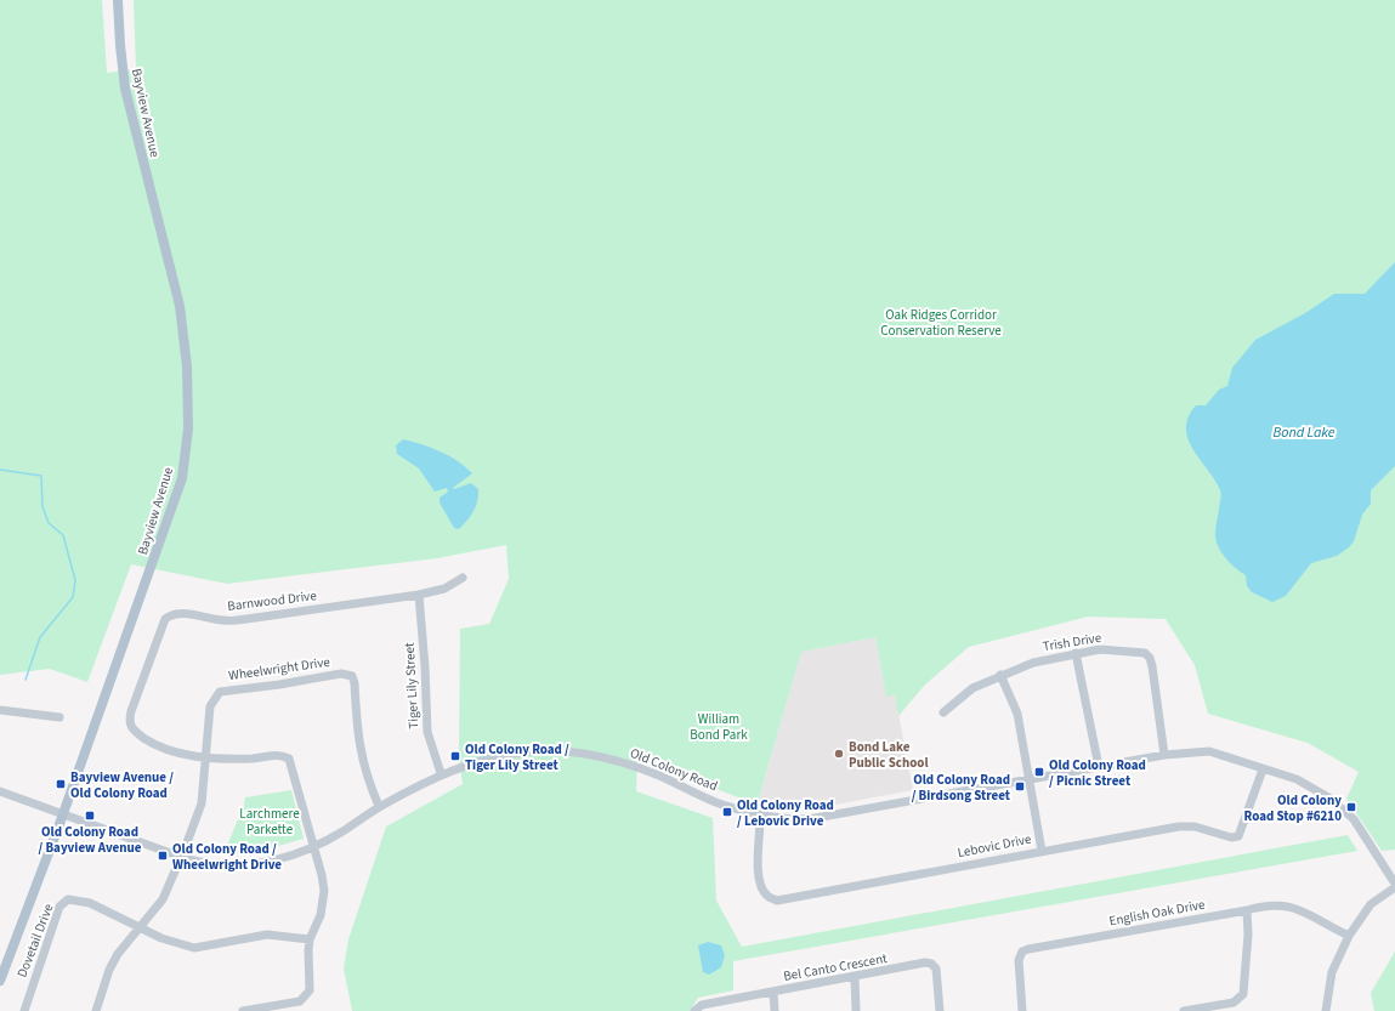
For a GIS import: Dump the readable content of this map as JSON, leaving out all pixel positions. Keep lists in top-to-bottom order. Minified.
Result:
{"streets":{"main road":["Bayview Avenue"],"street":["Barnwood Drive","Trish Drive","Wheelwright Drive","Tiger Lily Street","Old Colony Road","Lebovic Drive","English Oak Drive","Dovetail Drive","Bel Canto Crescent"]},"crossings":[["Bayview Avenue","Old Colony Road"],["Barnwood Drive","Wheelwright Drive"],["Barnwood Drive","Tiger Lily Street"],["Barnwood Drive","Old Colony Road"],["Trish Drive","Old Colony Road"],["Wheelwright Drive","Old Colony Road"],["Wheelwright Drive","Dovetail Drive"],["Tiger Lily Street","Old Colony Road"],["Old Colony Road","Lebovic Drive"]],"water":["Bond Lake"],"parks":["Oak Ridges Corridor Conservation Reserve","William Bond Park","Larchmere Parkette"],"places":{"other":["Bond Lake Public School"],"transit":["Old Colony Road / Tiger Lily Street","Old Colony Road / Picnic Street","Bayview Avenue / Old Colony Road","Old Colony Road / Birdsong Street","Old Colony Road Stop #6210","Old Colony Road / Lebovic Drive","Old Colony Road / Bayview Avenue","Old Colony Road / Wheelwright Drive"]}}
